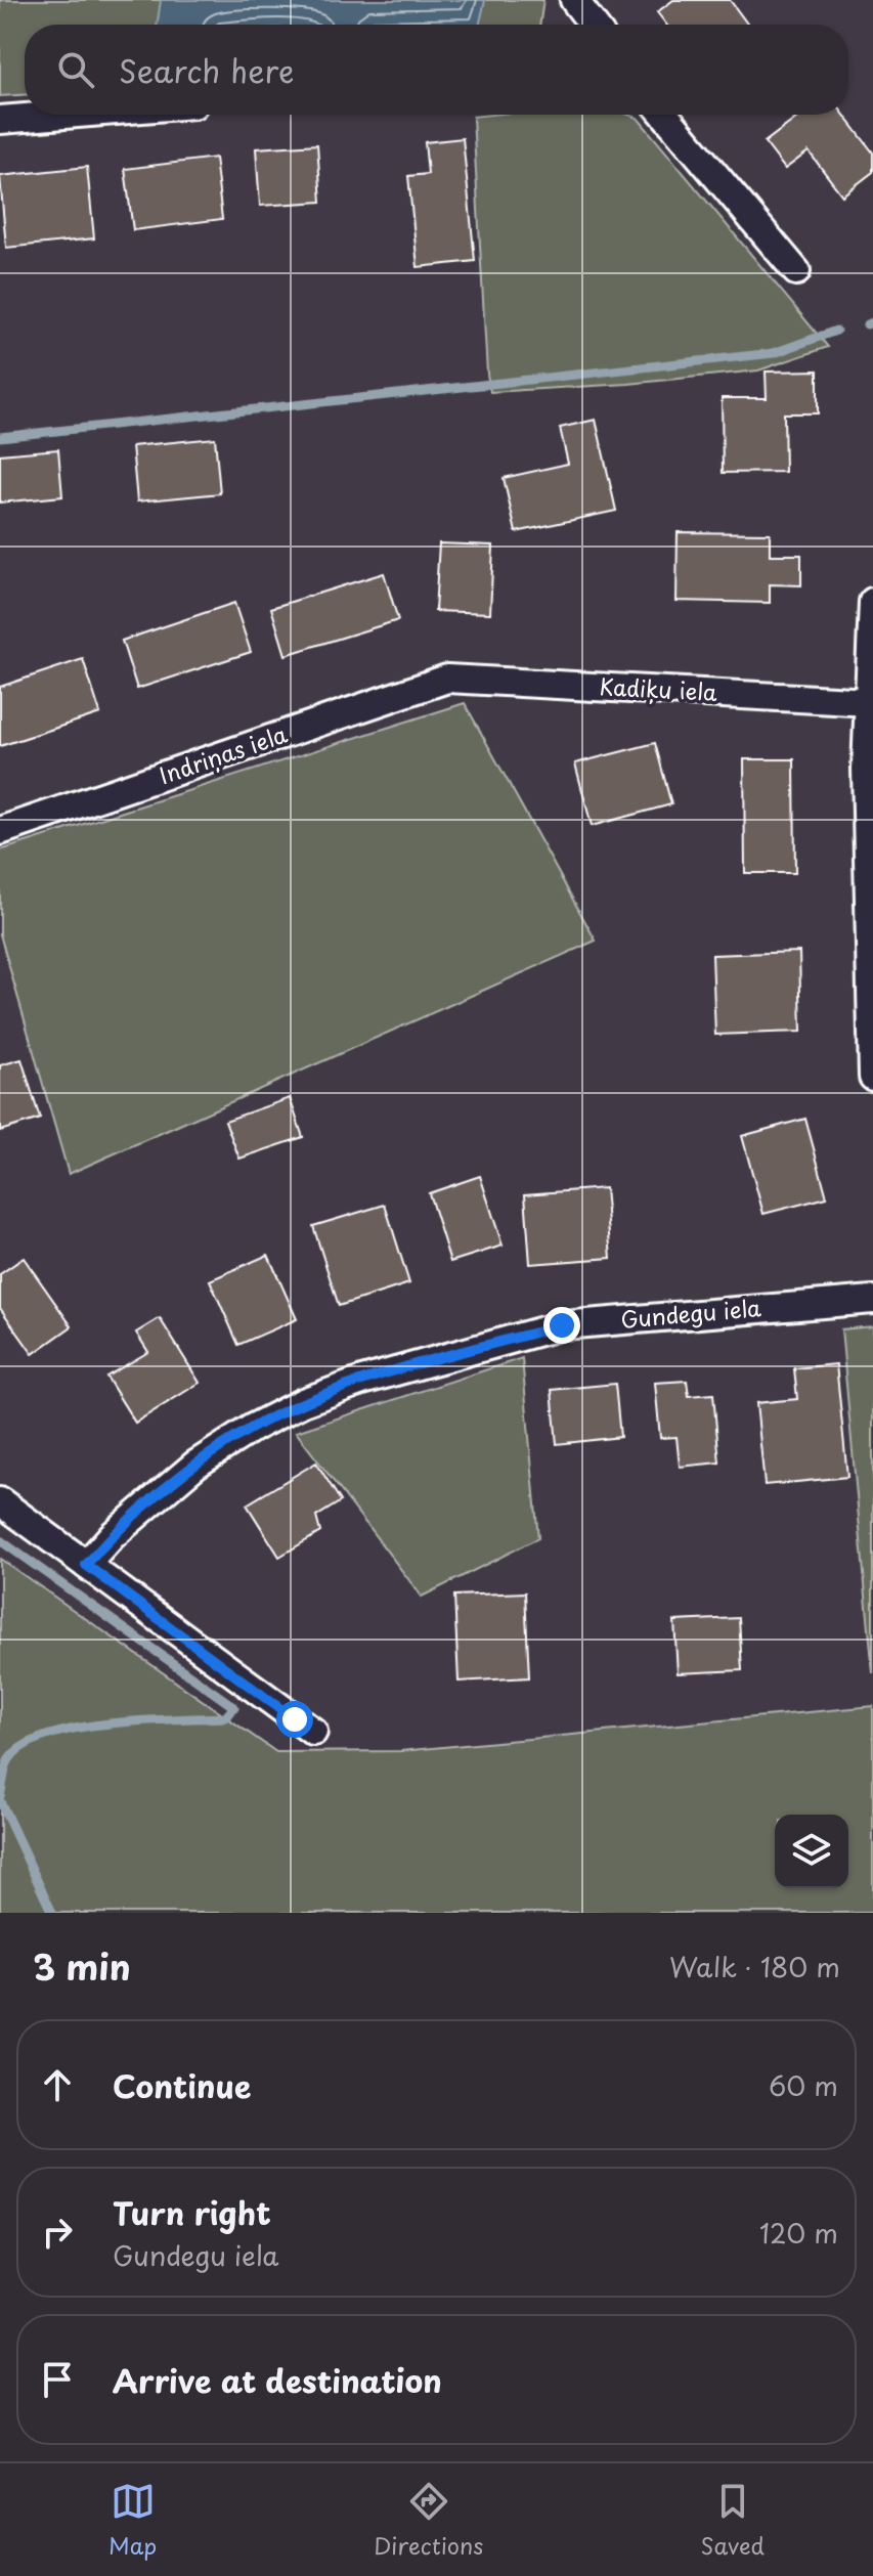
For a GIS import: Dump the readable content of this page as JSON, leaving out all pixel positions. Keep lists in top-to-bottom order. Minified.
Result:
{"streets":{"street":["Kadiķu iela","Indriņas iela","Gundegu iela"]},"crossings":[["Kadiķu iela","Indriņas iela"]],"page":{"search":"Search here","heading":["3 min","Walk · 180 m"],"list":[["Continue","60 m"],["Turn right","Gundegu iela","120 m"],"Arrive at destination"],"nav":["Map","Directions","Saved"]}}
